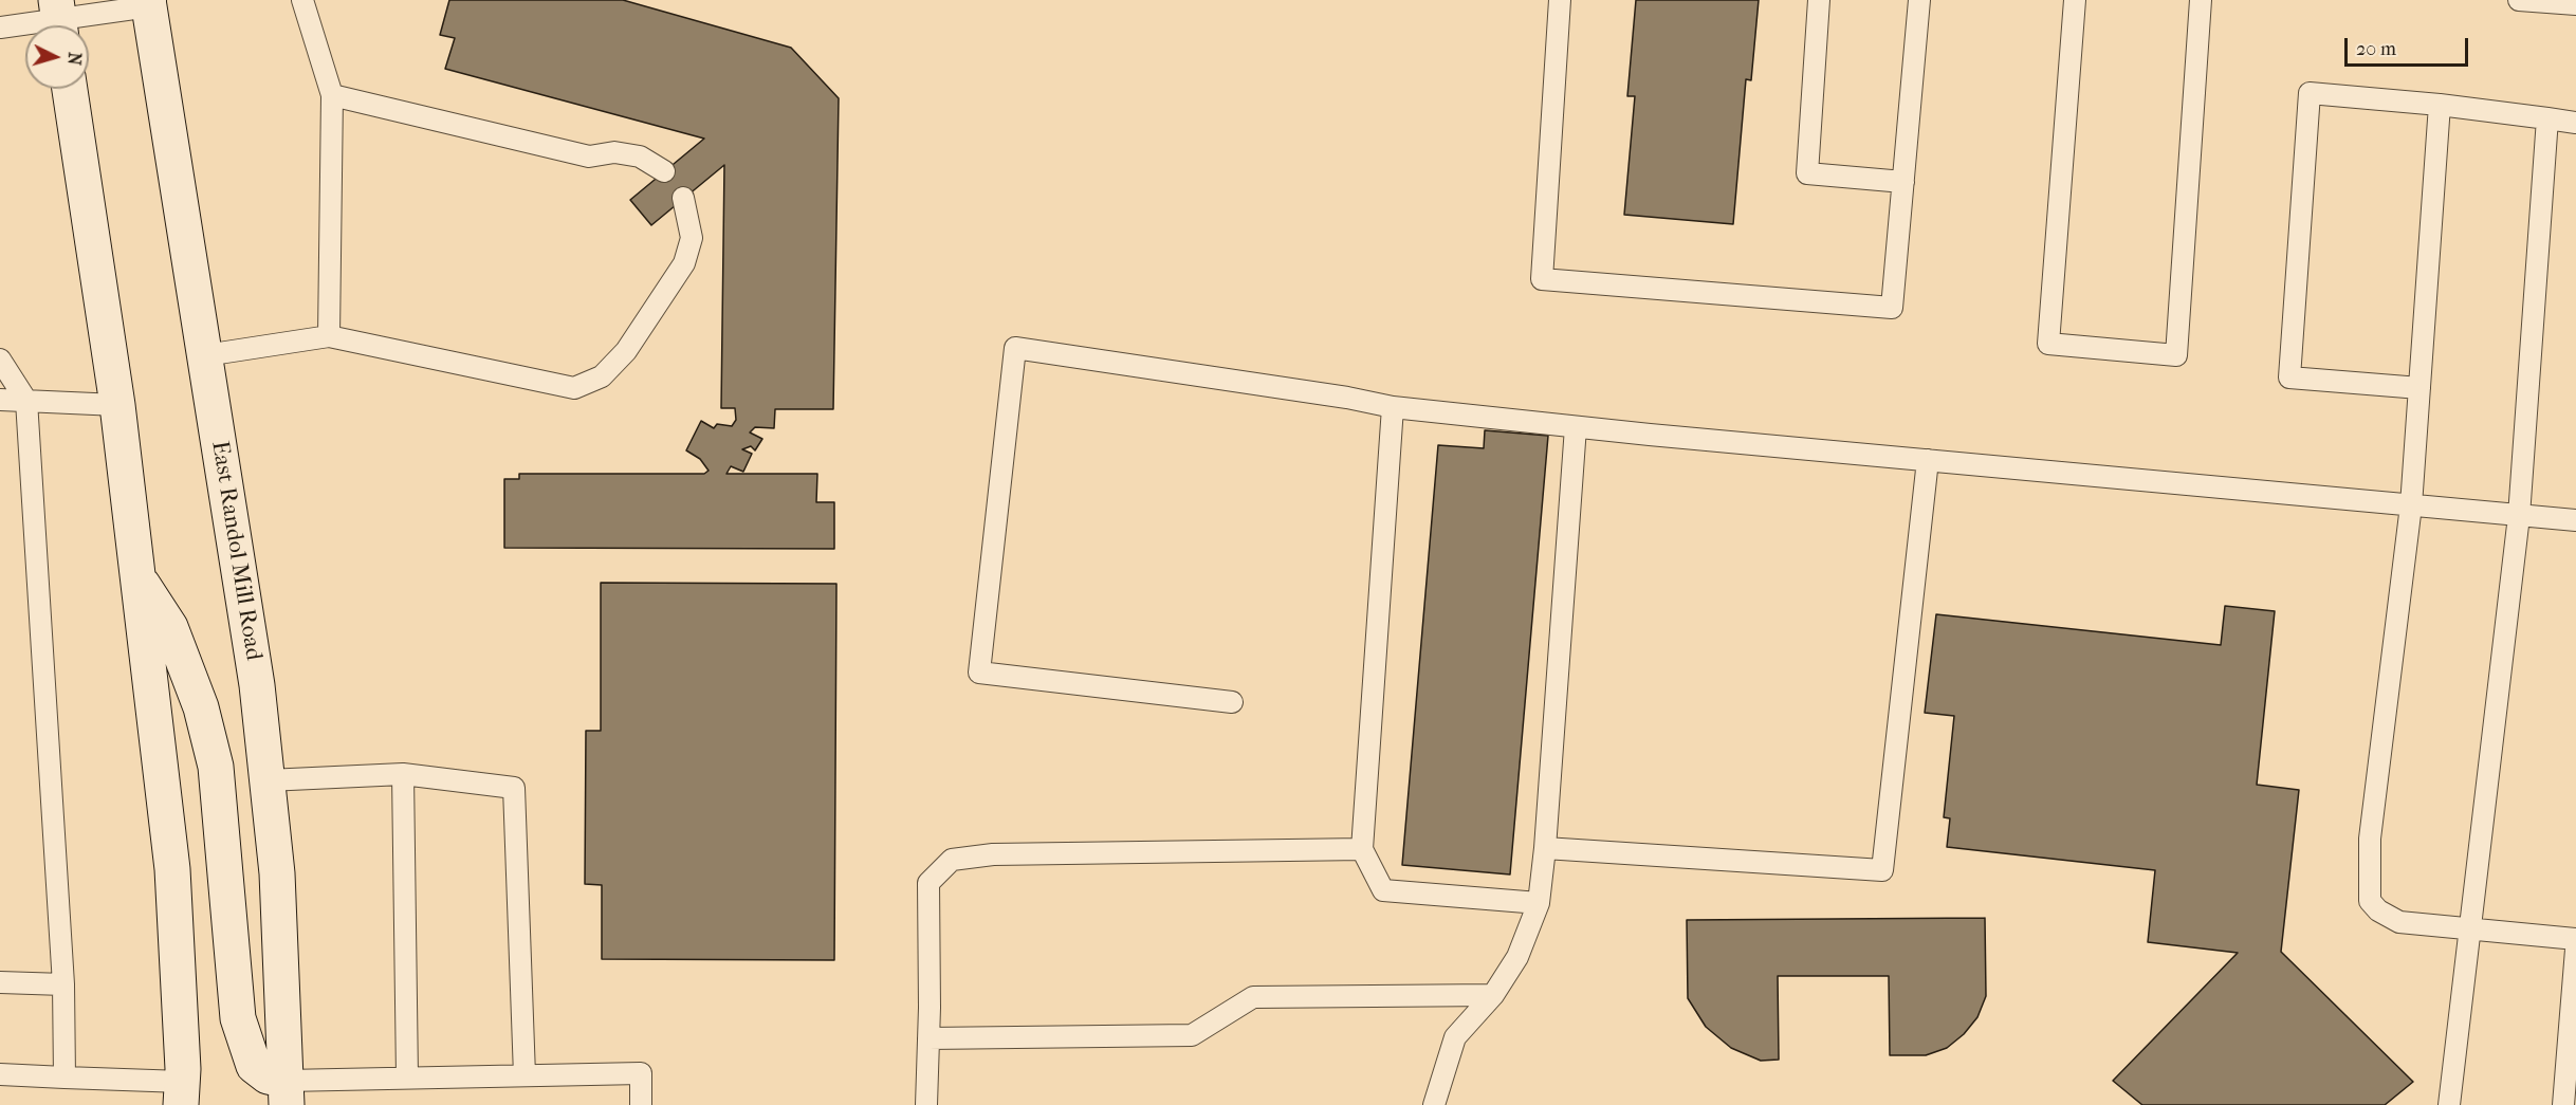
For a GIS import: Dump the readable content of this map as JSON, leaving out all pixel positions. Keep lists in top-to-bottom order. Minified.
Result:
{"streets":{"main road":["East Randol Mill Road"]},"scale_bar":"20 m","north":"right"}
